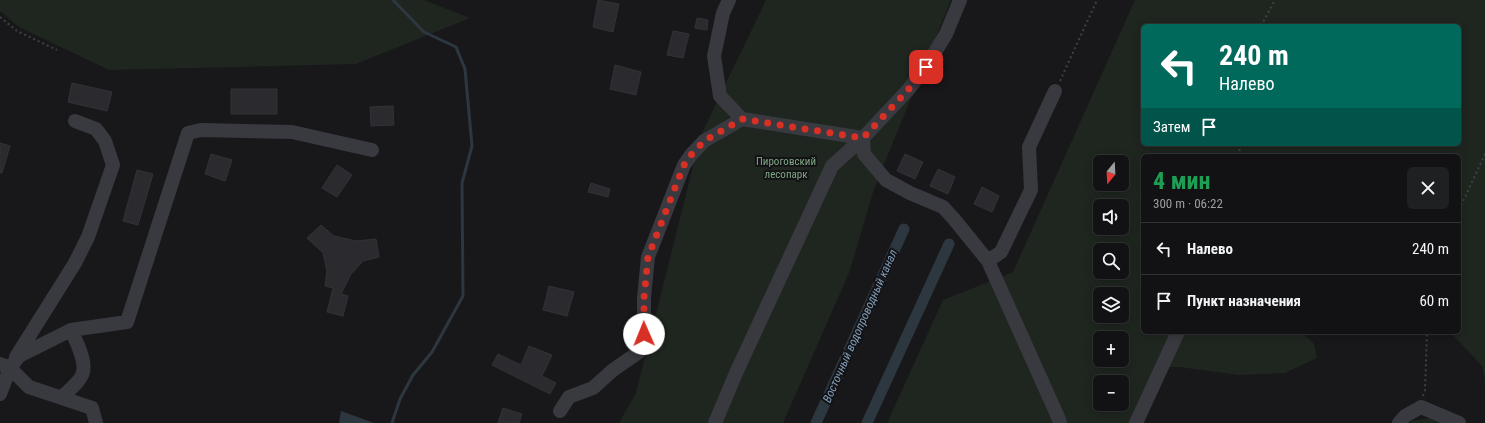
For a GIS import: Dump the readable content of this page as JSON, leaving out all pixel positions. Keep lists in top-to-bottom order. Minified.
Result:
{"water":["Восточный водопроводный канал"],"parks":["Пироговский лесопарк"],"north":"bottom","page":{"turn":["240 m","Налево"],"then":"Затем","heading":["4 мин","300 m · 06:22"],"map_buttons":["+","−"],"list":[{"name":"Налево","value":"240 m"},{"name":"Пункт назначения","value":"60 m"}]}}
